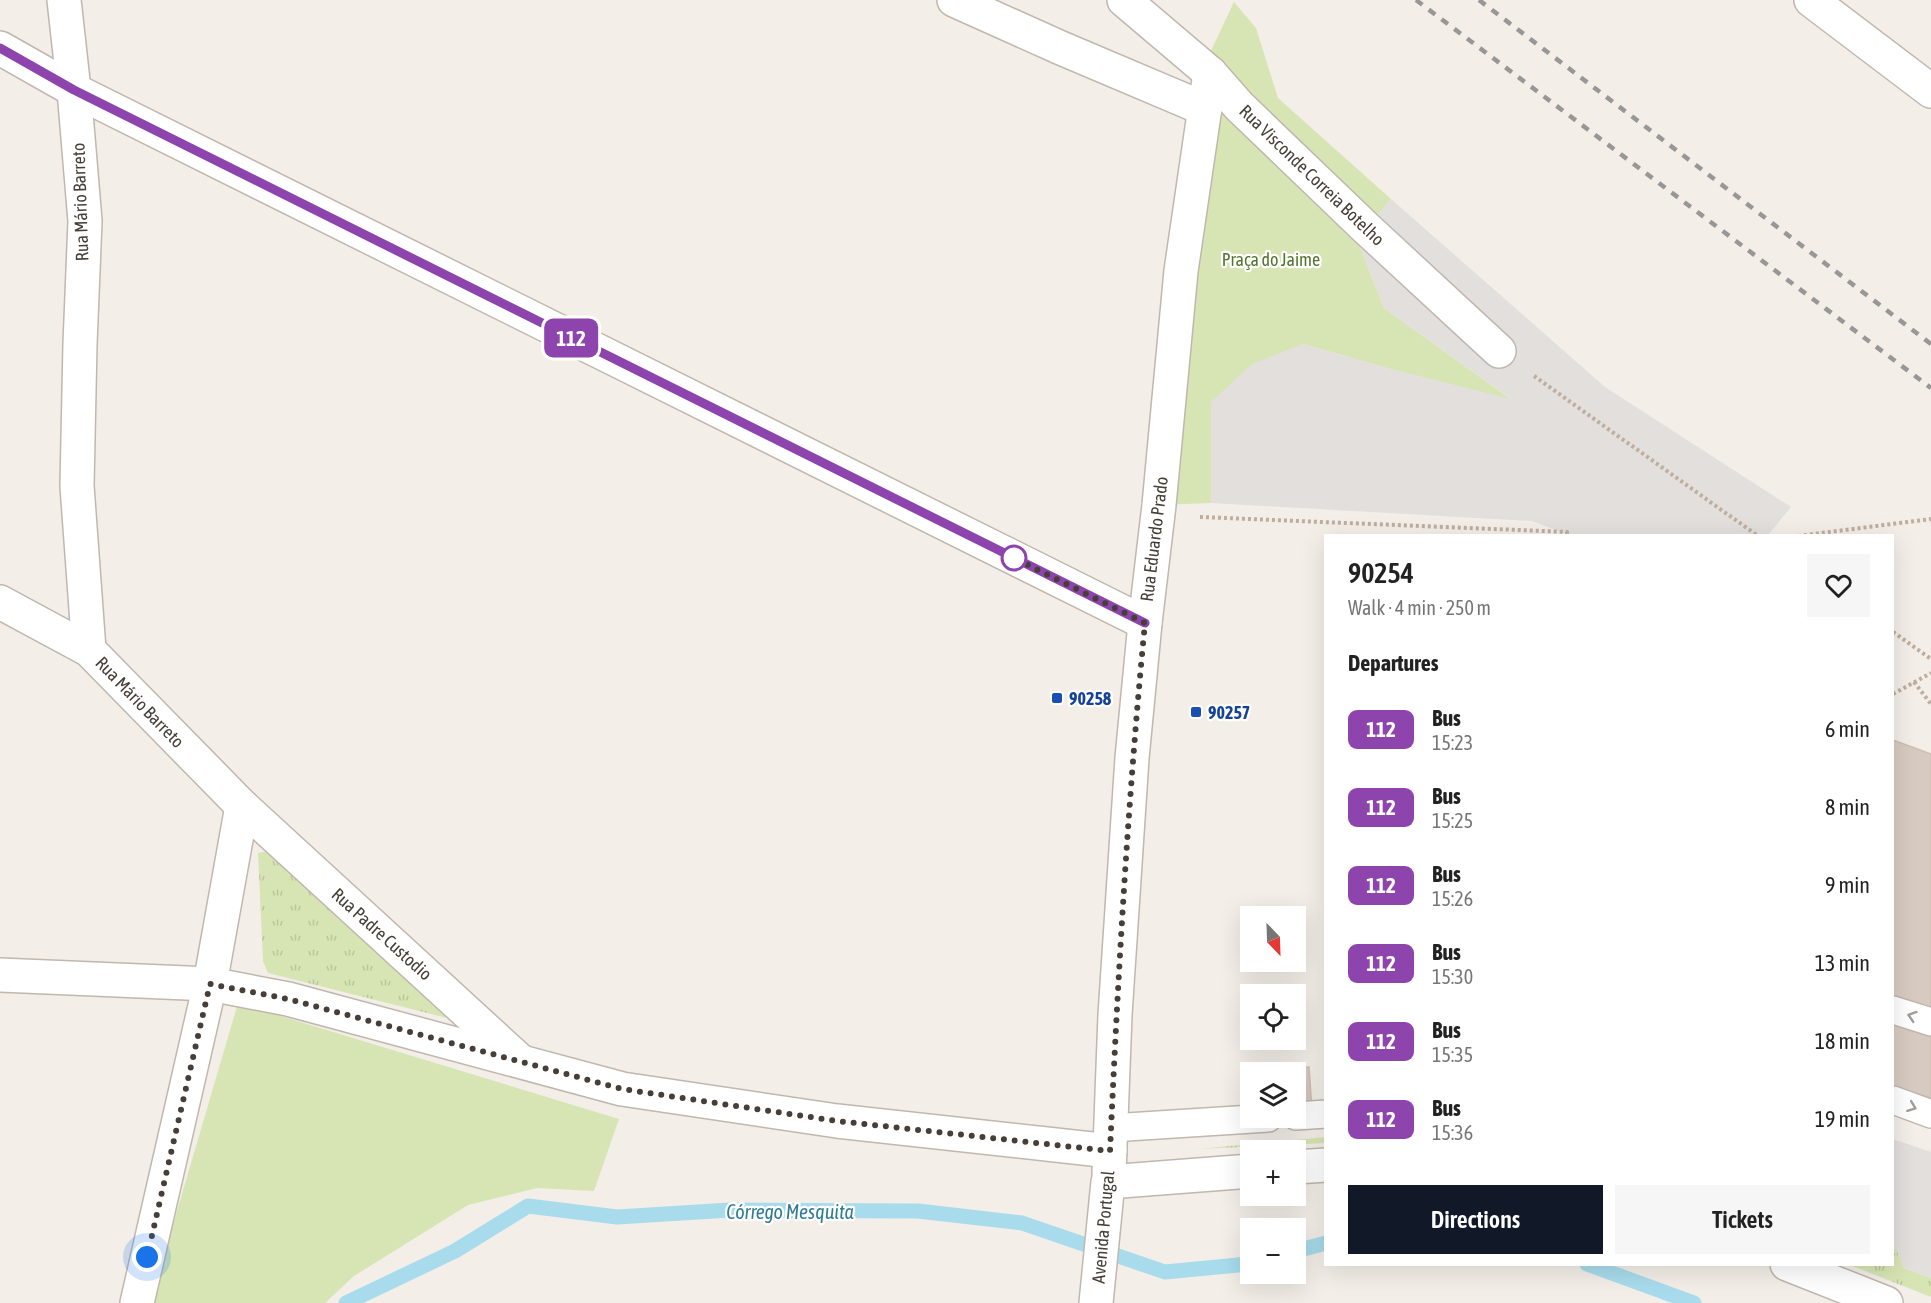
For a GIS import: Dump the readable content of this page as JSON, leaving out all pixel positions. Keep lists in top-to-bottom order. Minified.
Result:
{"streets":{"street":["Rua Visconde Correia Botelho","Rua Mário Barreto","Rua Eduardo Prado","Rua Padre Custodio","Avenida Portugal"]},"crossings":[["Rua Visconde Correia Botelho","Rua Eduardo Prado"],["Rua Mário Barreto","Rua Padre Custodio"],["Rua Eduardo Prado","Avenida Portugal"]],"water":["Córrego Mesquita"],"parks":["Praça do Jaime"],"places":{"transit":["90258","90257"]},"lines":["bus line 112"],"north":"bottom right","page":{"on_map":"112","heading":[["90254","Walk · 4 min · 250 m"],"Departures"],"list":[{"mark":"112","name":"Bus","note":"15:23","value":"6 min"},{"mark":"112","name":"Bus","note":"15:25","value":"8 min"},{"mark":"112","name":"Bus","note":"15:26","value":"9 min"},{"mark":"112","name":"Bus","note":"15:30","value":"13 min"},{"mark":"112","name":"Bus","note":"15:35","value":"18 min"},{"mark":"112","name":"Bus","note":"15:36","value":"19 min"}],"map_buttons":["+","−"],"buttons":["Directions","Tickets"]}}
